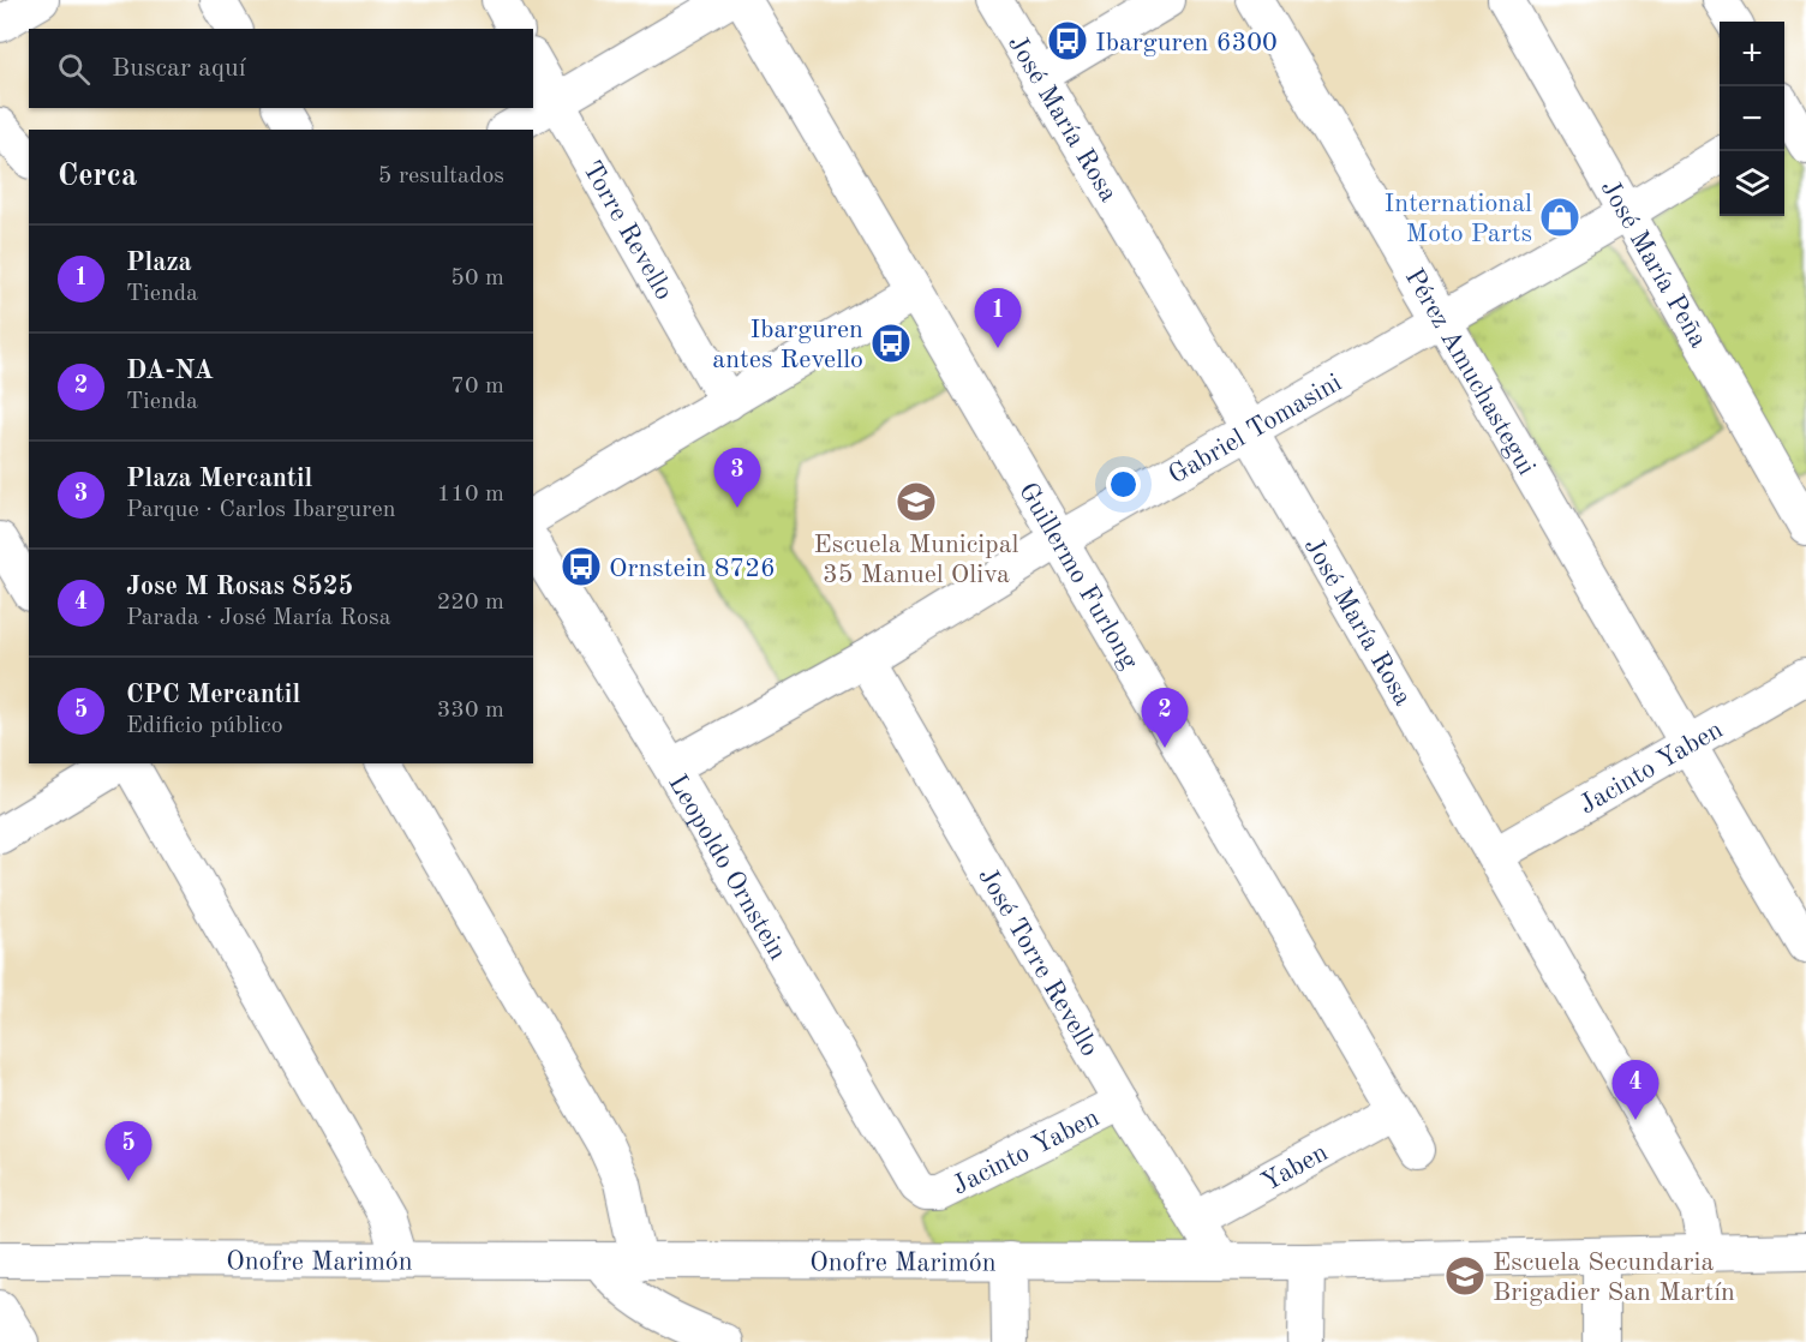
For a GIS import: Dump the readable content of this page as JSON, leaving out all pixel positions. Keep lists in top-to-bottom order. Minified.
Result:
{"streets":{"street":["José María Rosa","Torre Revello","José María Peña","Pérez Amuchastegui","Gabriel Tomasini","Guillermo Furlong","Jacinto Yaben","Leopoldo Ornstein","José Torre Revello","Yaben","Onofre Marimón"]},"crossings":[["José María Rosa","Gabriel Tomasini"],["José María Rosa","Jacinto Yaben"],["José María Rosa","Onofre Marimón"],["José María Peña","Gabriel Tomasini"],["Pérez Amuchastegui","Gabriel Tomasini"],["Pérez Amuchastegui","Jacinto Yaben"],["Gabriel Tomasini","Guillermo Furlong"],["Gabriel Tomasini","Leopoldo Ornstein"],["Gabriel Tomasini","José Torre Revello"],["Guillermo Furlong","Yaben"],["Jacinto Yaben","Leopoldo Ornstein"],["Jacinto Yaben","José Torre Revello"],["José Torre Revello","Yaben"],["José Torre Revello","Onofre Marimón"]],"places":{"bus stop":["Ibarguren 6300","Ibarguren antes Revello","Ornstein 8726"],"shop":["International Moto Parts"],"school or university":["Escuela Municipal 35 Manuel Oliva","Escuela Secundaria Brigadier San Martín"]},"page":{"map_buttons":["+","−"],"search":"Buscar aquí","heading":["Cerca","5 resultados"],"list":[{"mark":"1","name":"Plaza","note":"Tienda","value":"50 m"},{"mark":"2","name":"DA-NA","note":"Tienda","value":"70 m"},{"mark":"3","name":"Plaza Mercantil","note":"Parque · Carlos Ibarguren","value":"110 m"},{"mark":"4","name":"Jose M Rosas 8525","note":"Parada · José María Rosa","value":"220 m"},{"mark":"5","name":"CPC Mercantil","note":"Edificio público","value":"330 m"}],"pins":["1","3","2","4","5"]}}
